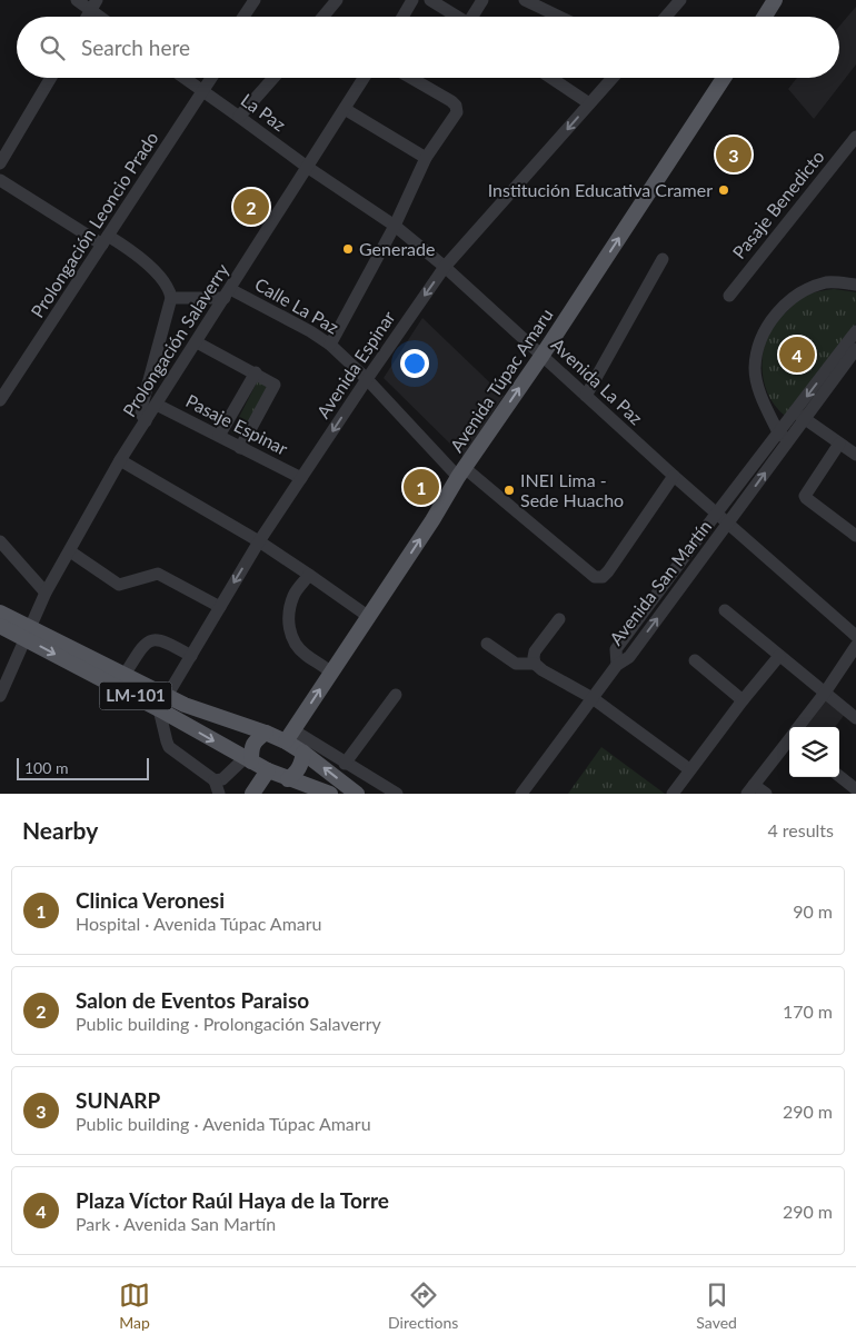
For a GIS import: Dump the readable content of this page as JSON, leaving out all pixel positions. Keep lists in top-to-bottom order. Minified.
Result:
{"streets":{"main road":["Avenida Túpac Amaru","LM-101"],"street":["La Paz","Pasaje Benedicto","Prolongación Leoncio Prado","Calle La Paz","Prolongación Salaverry","Avenida Espinar","Avenida La Paz","Pasaje Espinar","Avenida San Martín"]},"crossings":[["La Paz","Prolongación Leoncio Prado"],["La Paz","Prolongación Salaverry"],["La Paz","Avenida La Paz"],["Calle La Paz","Prolongación Salaverry"],["Calle La Paz","Avenida Espinar"],["Calle La Paz","Avenida Túpac Amaru"],["Calle La Paz","Avenida La Paz"],["Prolongación Salaverry","Avenida La Paz"],["Prolongación Salaverry","Pasaje Espinar"],["Prolongación Salaverry","LM-101"],["Avenida Espinar","Avenida La Paz"],["Avenida Espinar","Pasaje Espinar"],["Avenida Espinar","LM-101"],["Avenida Túpac Amaru","Avenida La Paz"],["Avenida Túpac Amaru","LM-101"],["Avenida La Paz","Avenida San Martín"]],"one_way":["Avenida Túpac Amaru"],"places":["Institución Educativa Cramer","Generade","INEI Lima - Sede Huacho"],"scale_bar":"100 m","page":{"search":"Search here","pins":["3","2","4","1"],"scale":"100 m","heading":["Nearby","4 results"],"list":[{"mark":"1","name":"Clinica Veronesi","note":"Hospital · Avenida Túpac Amaru","value":"90 m"},{"mark":"2","name":"Salon de Eventos Paraiso","note":"Public building · Prolongación Salaverry","value":"170 m"},{"mark":"3","name":"SUNARP","note":"Public building · Avenida Túpac Amaru","value":"290 m"},{"mark":"4","name":"Plaza Víctor Raúl Haya de la Torre","note":"Park · Avenida San Martín","value":"290 m"}],"nav":["Map","Directions","Saved"]}}
